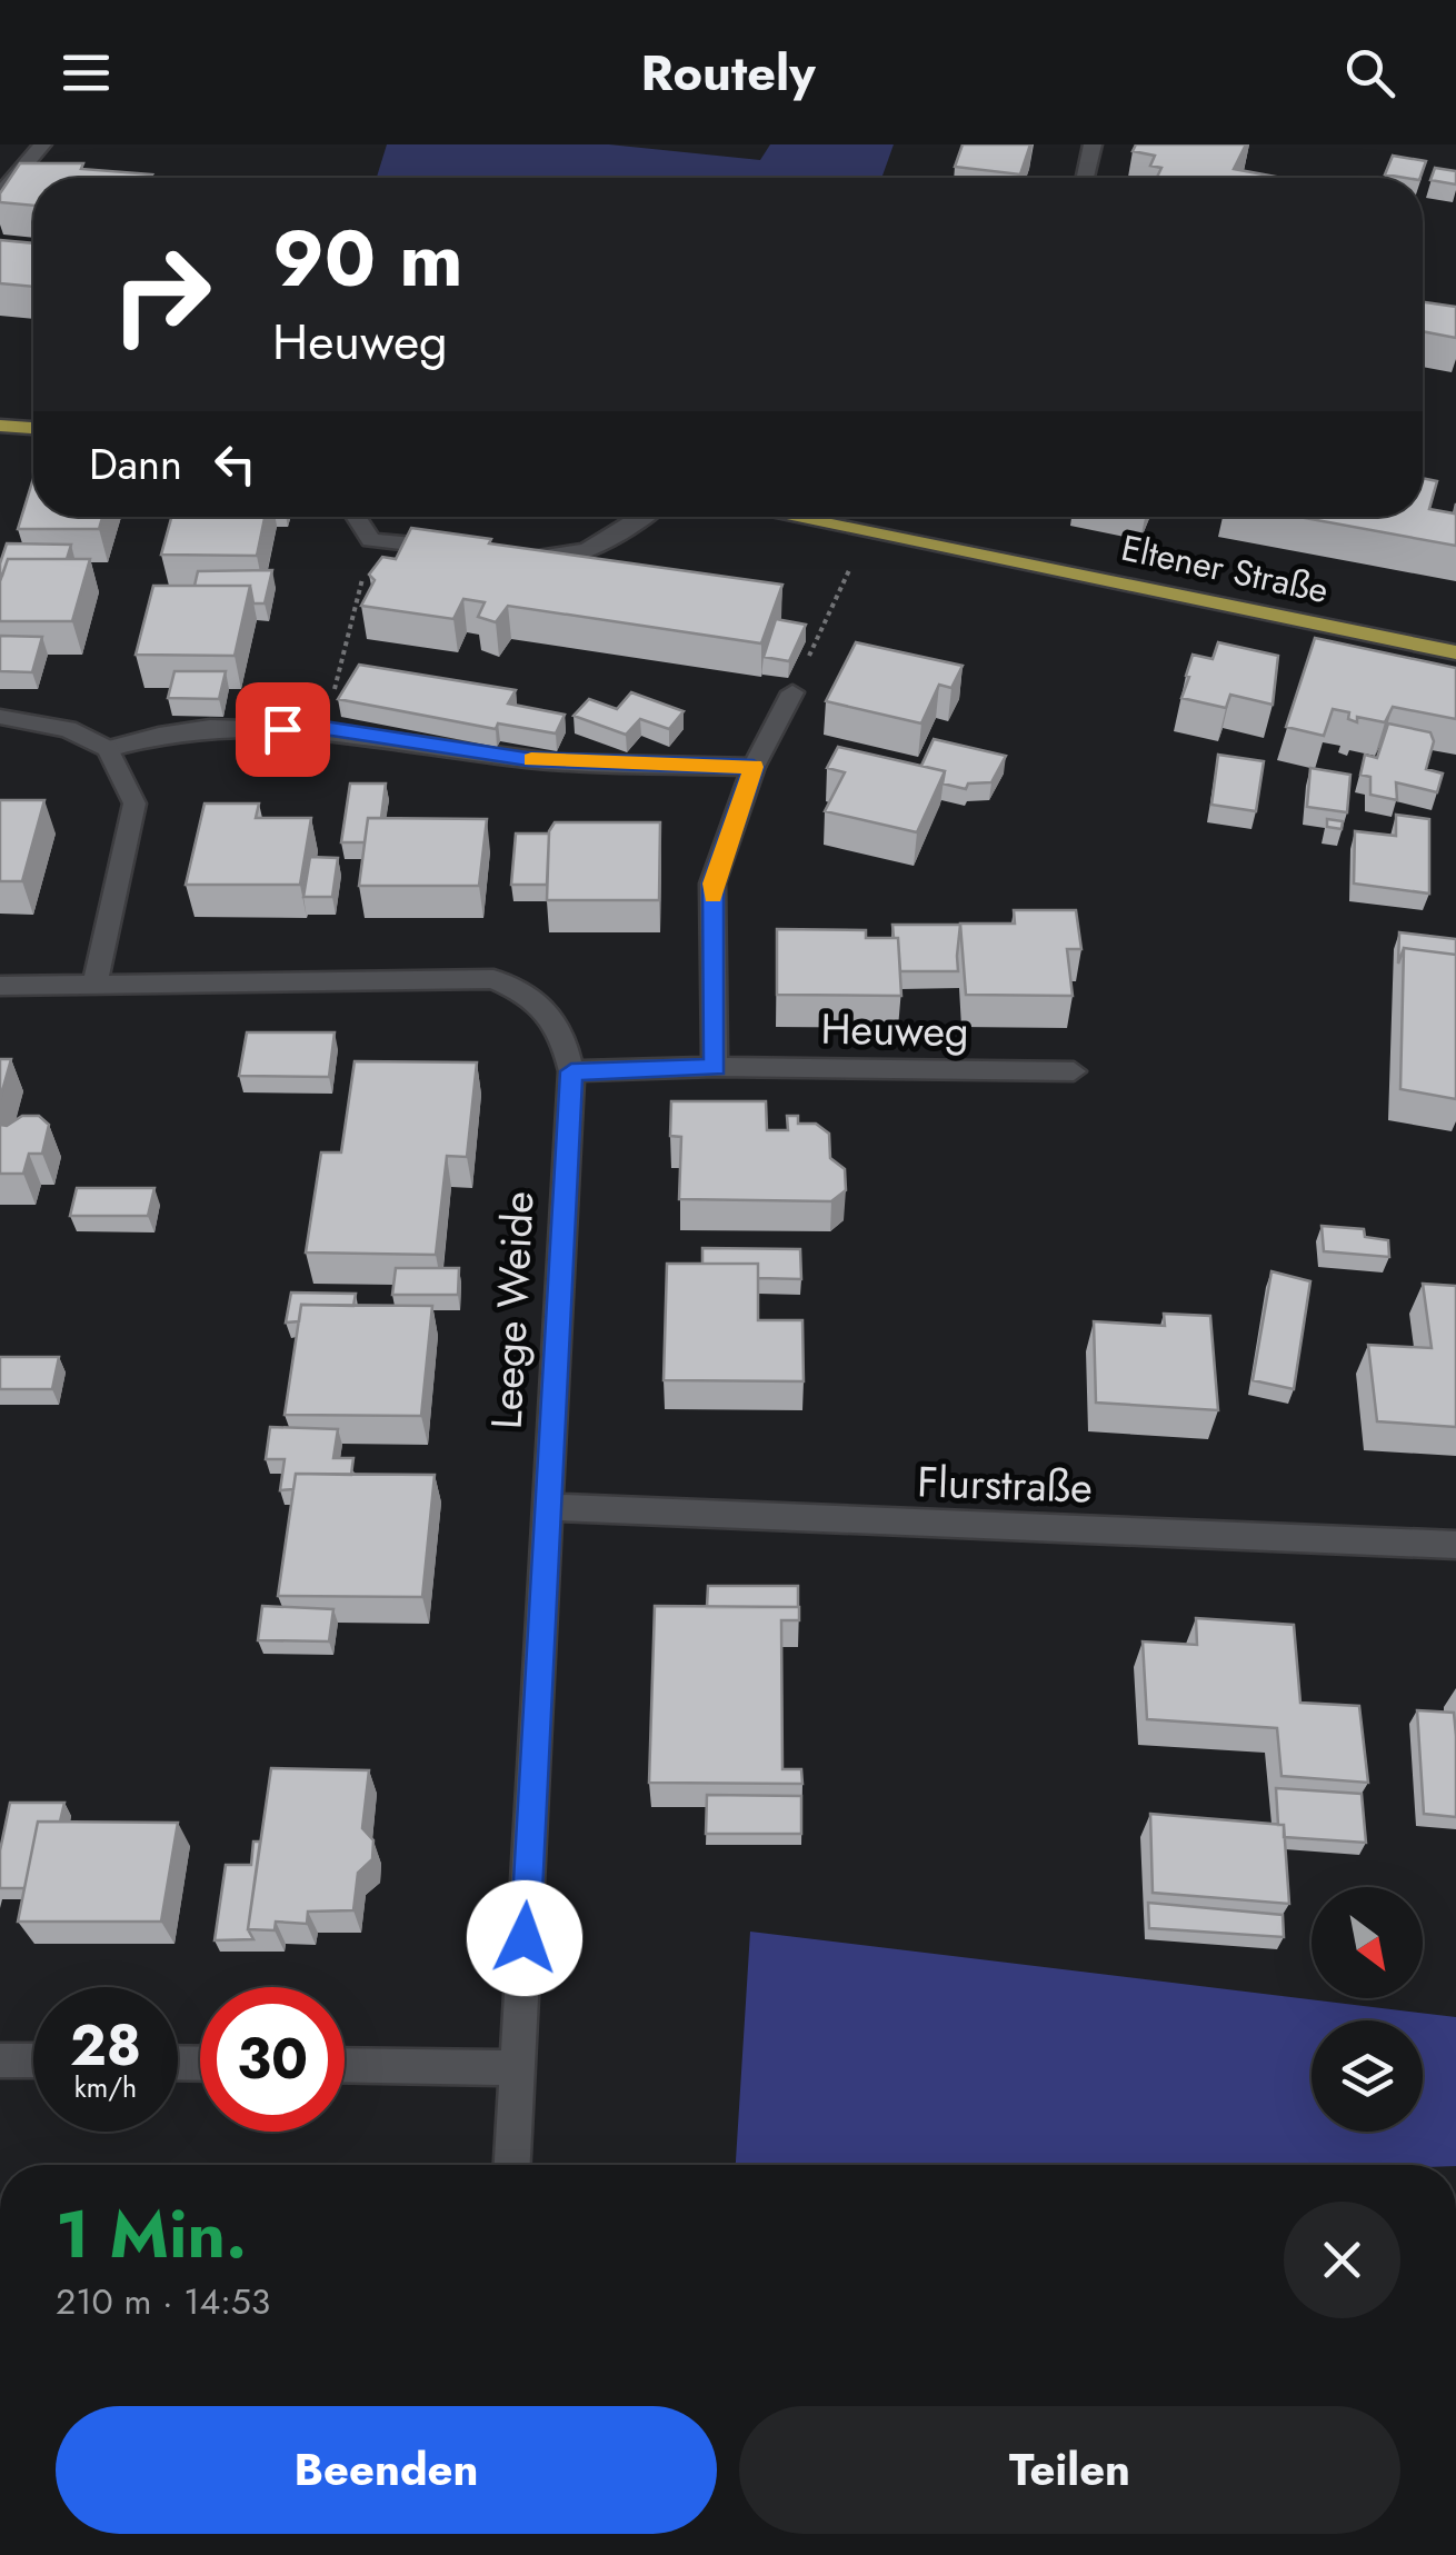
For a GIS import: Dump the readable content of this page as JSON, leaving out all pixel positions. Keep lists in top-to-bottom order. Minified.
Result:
{"streets":{"main road":["Eltener Straße"],"street":["Heuweg","Leege Weide","Flurstraße"]},"crossings":[["Heuweg","Leege Weide"],["Leege Weide","Flurstraße"]],"north":"bottom right","page":{"header":"Routely","turn":["90 m","Heuweg"],"then":"Dann","speed":"28 km/h","limit":"30","heading":["1 Min.","210 m · 14:53"],"buttons":["Beenden","Teilen"]}}
